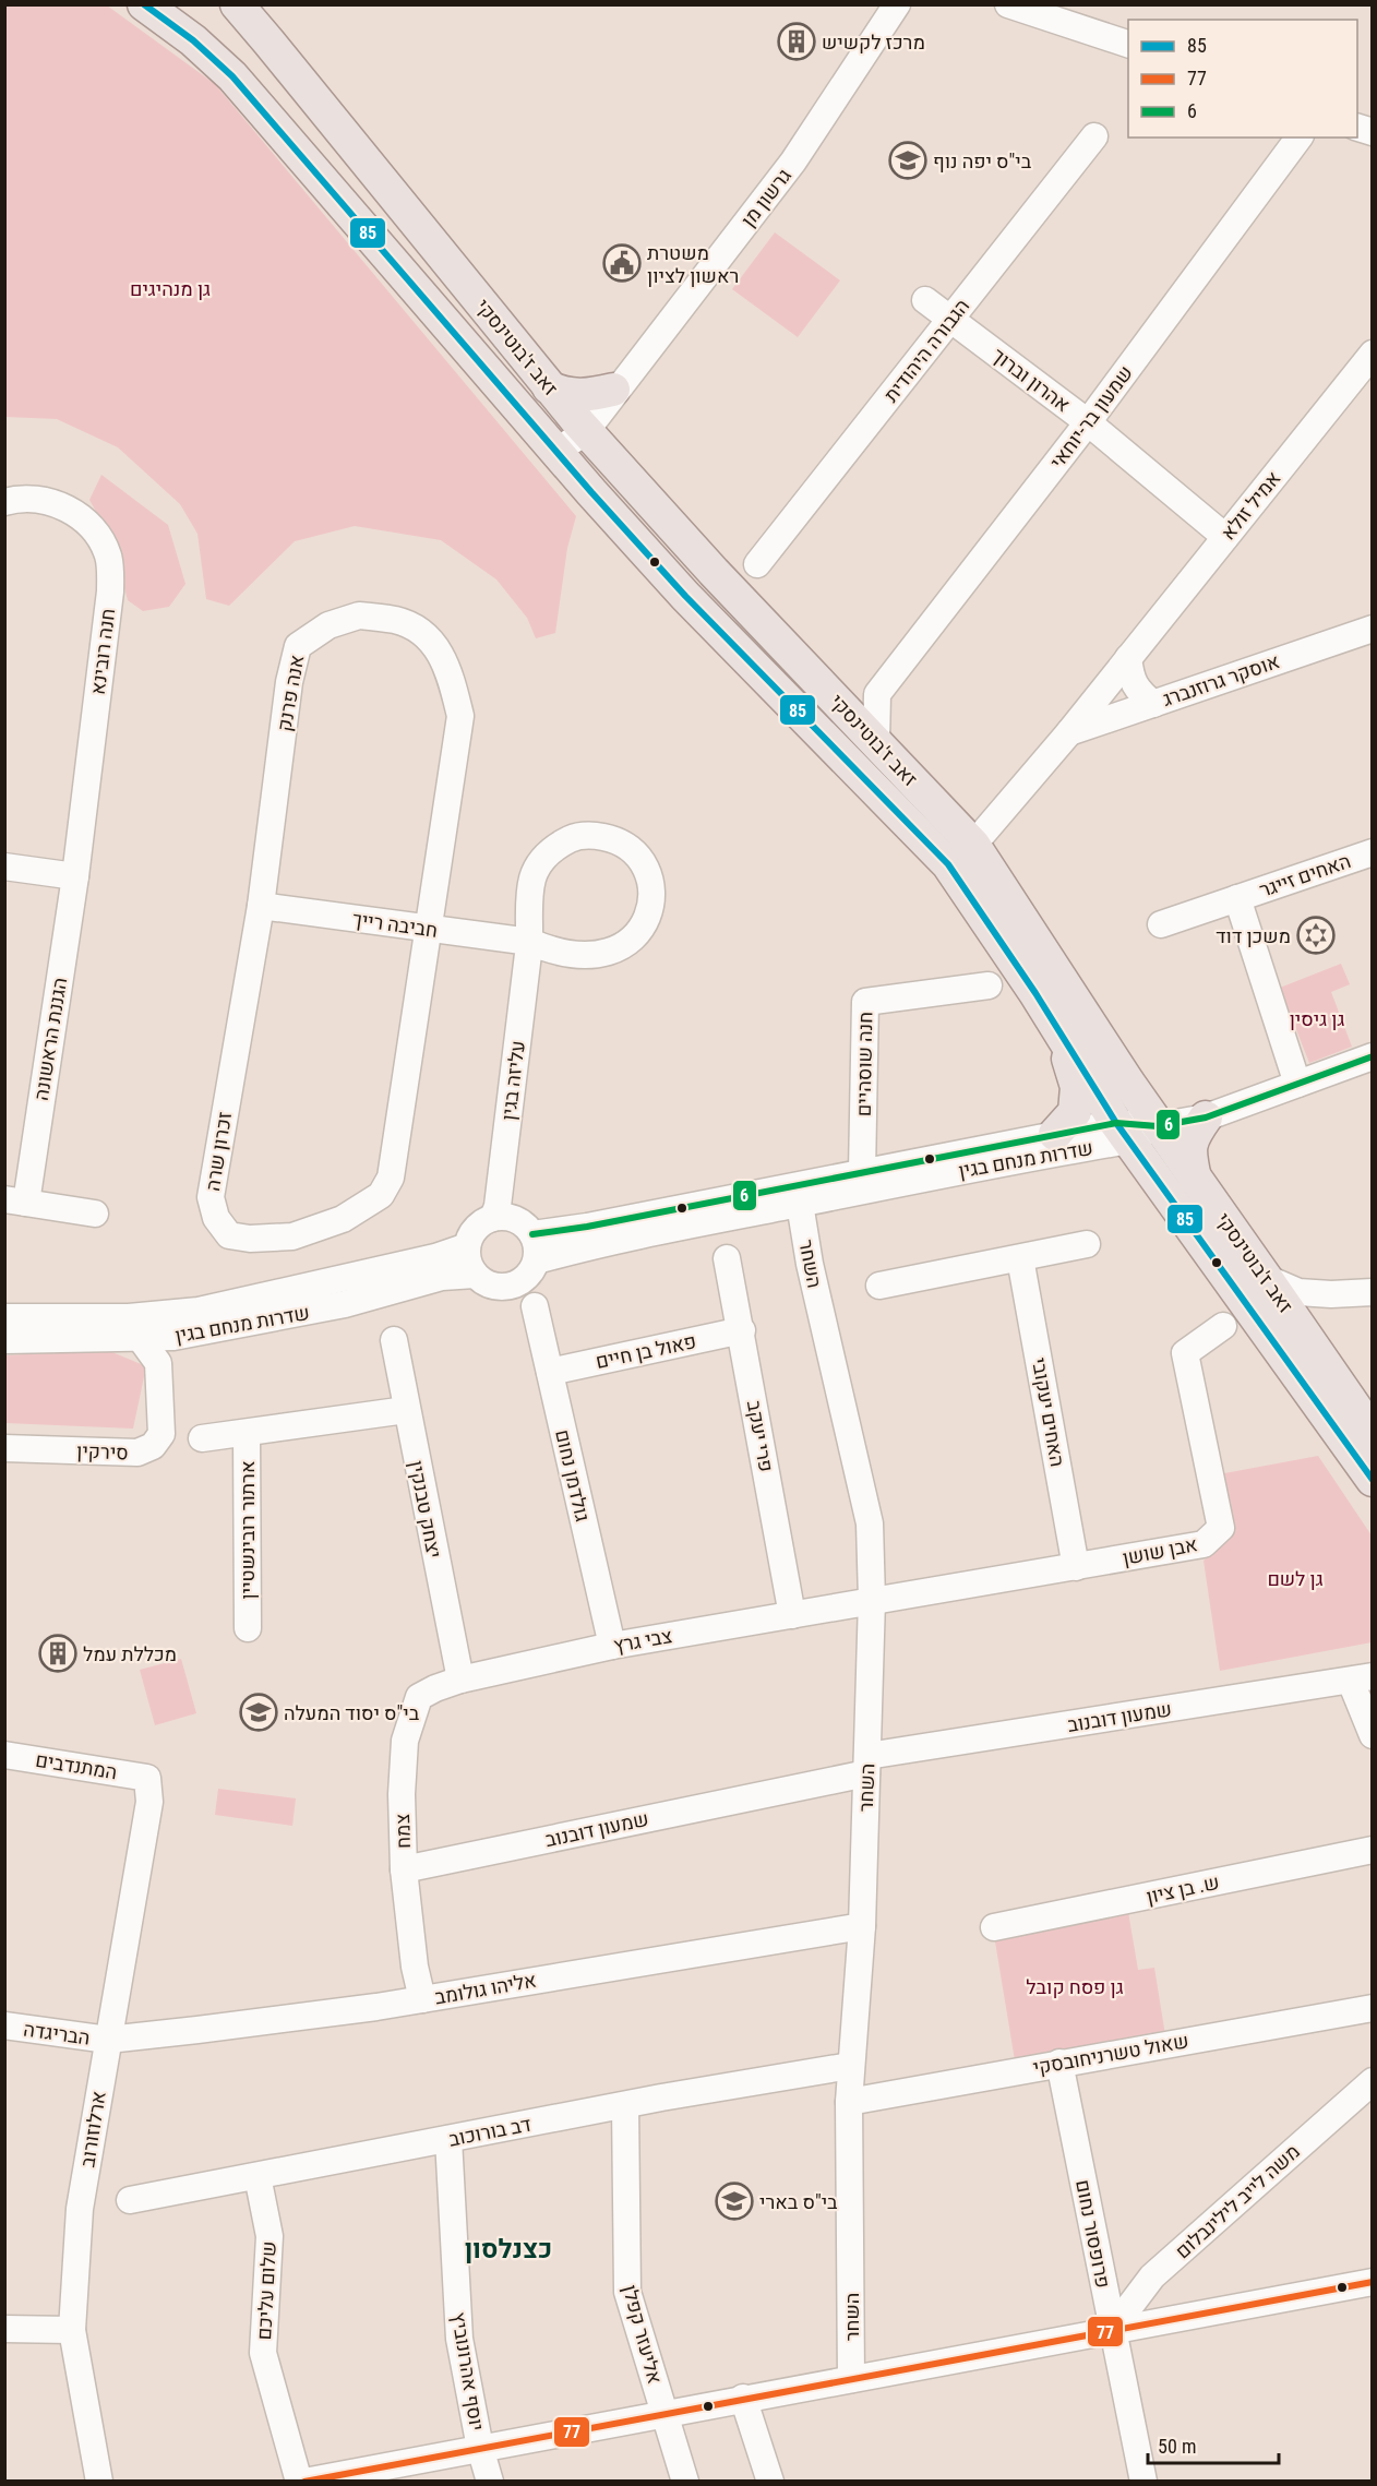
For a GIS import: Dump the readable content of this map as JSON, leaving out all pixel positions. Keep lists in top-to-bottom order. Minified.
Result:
{"streets":{"main road":["זאב ז'בוטינסקי"],"street":["גרשון מן","הגבורה היהודית","אהרון וברוך","שמעון בר-יוחאי","אמיל זולא","חנה רובינא","אוסקר גרוזנברג","אנה פרנק","האחים זייגר","חביבה רייך","הגננת הראשונה","חנה שוסהיים","עליזה בגין","זכרון שרה","שדרות מנחם בגין","השחר","פאול בן חיים","האחים יעקובי","פרי יעקב","סירקין","גולדמן נחום","יצחק טבנקין","ארתור רובינשטיין","אבן שושן","צבי גרץ","שמעון דובנוב","המתנדבים","צמח","ש. בן ציון","אליהו גולומב","הבריגדה","שאול טשרניחובסקי","ארלוזורוב","דב בורוכוב","משה לייב לילינבלום","פרופסור נחום","שלום עליכם","אליעזר קפלן","יוסף אהרונוביץ"]},"crossings":[["גרשון מן","זאב ז'בוטינסקי"],["זאב ז'בוטינסקי","אמיל זולא"],["זאב ז'בוטינסקי","שדרות מנחם בגין"],["הגבורה היהודית","אהרון וברוך"],["אהרון וברוך","שמעון בר-יוחאי"],["אהרון וברוך","אמיל זולא"],["אמיל זולא","אוסקר גרוזנברג"],["חנה רובינא","הגננת הראשונה"],["אנה פרנק","חביבה רייך"],["אנה פרנק","זכרון שרה"],["האחים זייגר","שדרות מנחם בגין"],["חביבה רייך","עליזה בגין"],["חביבה רייך","זכרון שרה"],["חנה שוסהיים","שדרות מנחם בגין"],["עליזה בגין","שדרות מנחם בגין"],["שדרות מנחם בגין","השחר"],["השחר","אבן שושן"],["השחר","צבי גרץ"],["השחר","שמעון דובנוב"],["השחר","אליהו גולומב"],["השחר","שאול טשרניחובסקי"],["השחר","דב בורוכוב"],["פאול בן חיים","פרי יעקב"],["פאול בן חיים","גולדמן נחום"],["האחים יעקובי","אבן שושן"],["פרי יעקב","צבי גרץ"],["גולדמן נחום","צבי גרץ"],["יצחק טבנקין","צבי גרץ"],["אבן שושן","צבי גרץ"],["צבי גרץ","צמח"],["שמעון דובנוב","צמח"],["המתנדבים","ארלוזורוב"],["צמח","אליהו גולומב"],["אליהו גולומב","הבריגדה"],["אליהו גולומב","ארלוזורוב"],["הבריגדה","ארלוזורוב"],["שאול טשרניחובסקי","פרופסור נחום"],["דב בורוכוב","שלום עליכם"],["דב בורוכוב","אליעזר קפלן"],["דב בורוכוב","יוסף אהרונוביץ"],["משה לייב לילינבלום","פרופסור נחום"]],"districts":["כצנלסון"],"parks":["גן מנהיגים","גן גיסין","גן לשם","גן פסח קובל"],"places":{"building":["מרכז לקשיש","מכללת עמל"],"school or university":["בי\"ס יפה נוף","בי\"ס יסוד המעלה","בי\"ס בארי"],"public building":["משטרת ראשון לציון"],"synagogue":["משכן דוד"]},"lines":["transit line 85","transit line 6","transit line 77"],"legend":["85","77","6"],"scale_bar":"50 m"}
